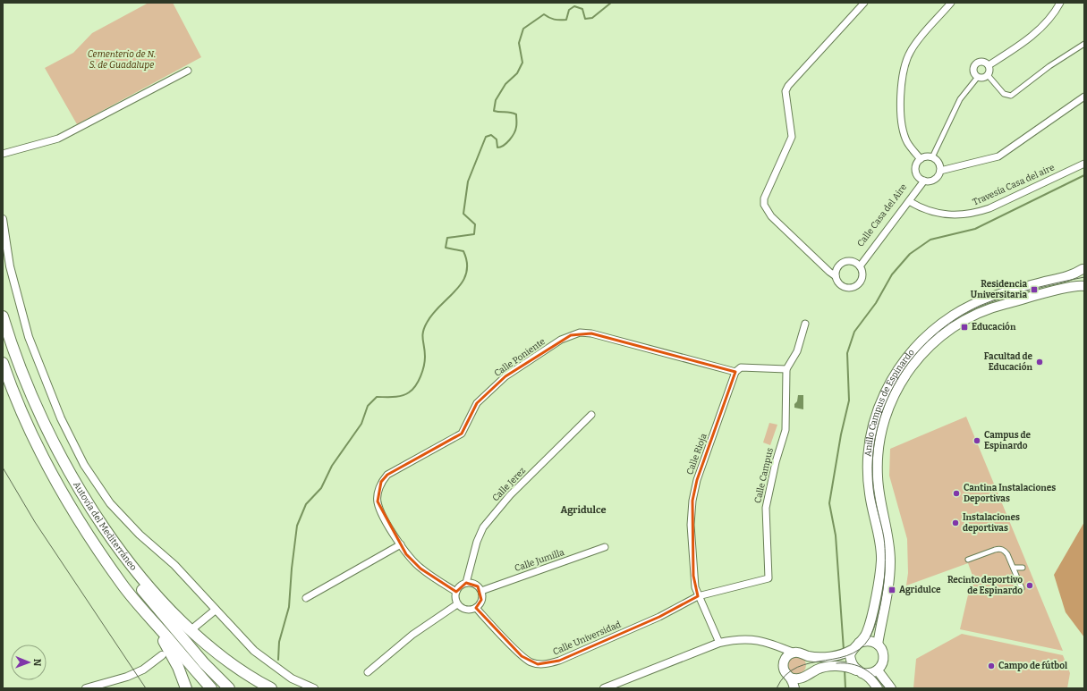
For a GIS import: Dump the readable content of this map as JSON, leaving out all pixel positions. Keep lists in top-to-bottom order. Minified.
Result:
{"streets":{"highway":["Autovía del Mediterráneo"],"main road":["Anillo Campus de Espinardo"],"street":["Travesía Casa del aire","Calle Casa del Aire","Calle Poniente","Calle Rioja","Calle Campus","Calle Jerez","Calle Jumilla","Calle Universidad"]},"crossings":[["Calle Poniente","Calle Rioja"],["Calle Poniente","Calle Jerez"],["Calle Poniente","Calle Jumilla"],["Calle Poniente","Calle Universidad"],["Calle Rioja","Calle Campus"],["Calle Rioja","Calle Universidad"],["Calle Campus","Calle Universidad"],["Calle Jerez","Calle Jumilla"],["Calle Jerez","Calle Universidad"],["Calle Jumilla","Calle Universidad"]],"districts":["Agridulce"],"parks":["Cementerio de N. S. de Guadalupe"],"places":{"transit":["Residencia Universitaria","Educación","Agridulce"],"other":["Facultad de Educación","Campus de Espinardo","Cantina Instalaciones Deportivas","Instalaciones deportivas","Recinto deportivo de Espinardo","Campo de fútbol"]},"north":"right"}
